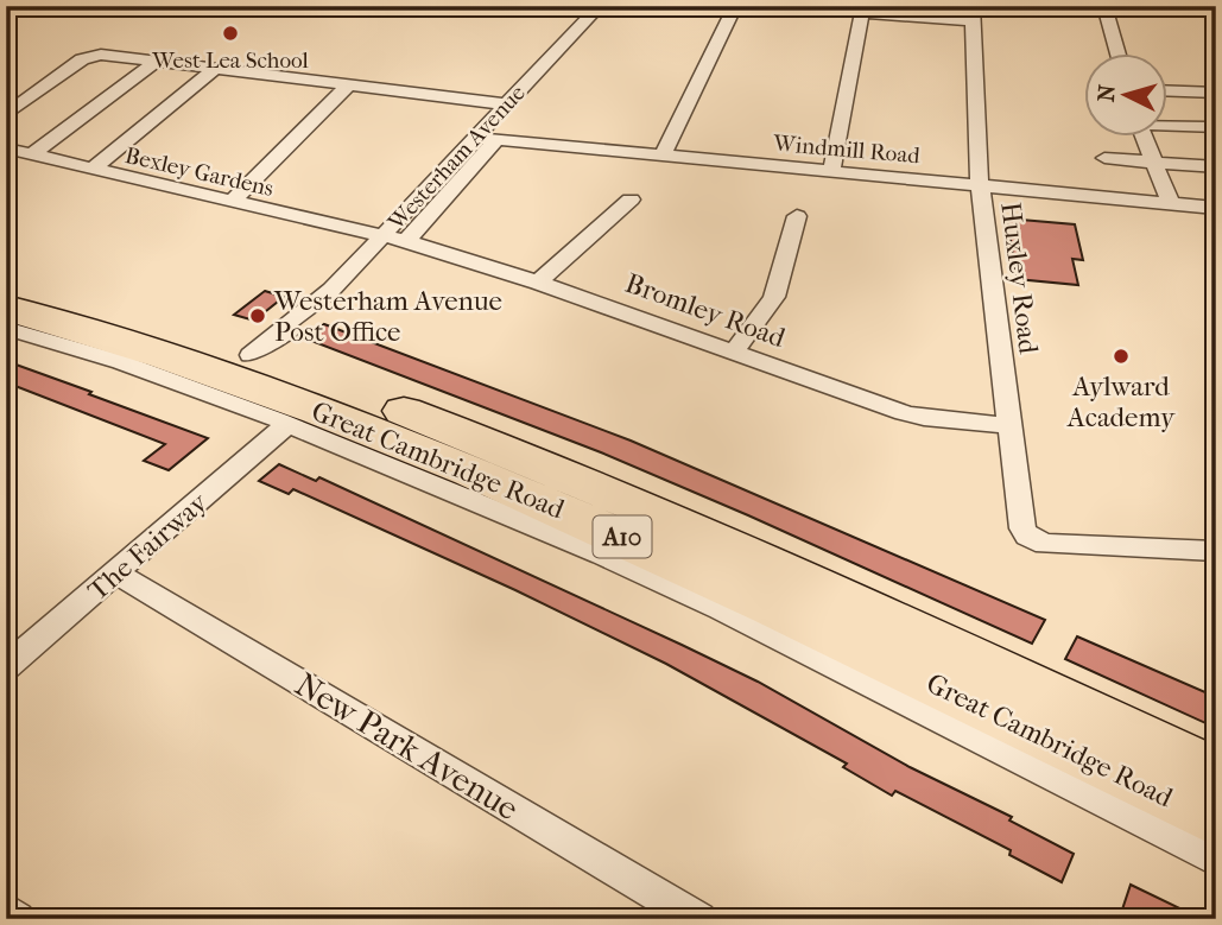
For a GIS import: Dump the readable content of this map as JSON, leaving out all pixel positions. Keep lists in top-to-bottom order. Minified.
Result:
{"streets":{"highway":["Great Cambridge Road","A10"],"street":["Windmill Road","Westerham Avenue","Bexley Gardens","Huxley Road","Bromley Road","The Fairway","New Park Avenue"]},"crossings":[["Windmill Road","Westerham Avenue"],["Windmill Road","Huxley Road"],["Westerham Avenue","Bexley Gardens"],["Westerham Avenue","Bromley Road"],["Westerham Avenue","Great Cambridge Road"],["Bexley Gardens","Bromley Road"],["Huxley Road","Bromley Road"],["The Fairway","New Park Avenue"]],"places":["West Lea School","Westerham Avenue Post Office","Aylward Academy"],"north":"left"}
